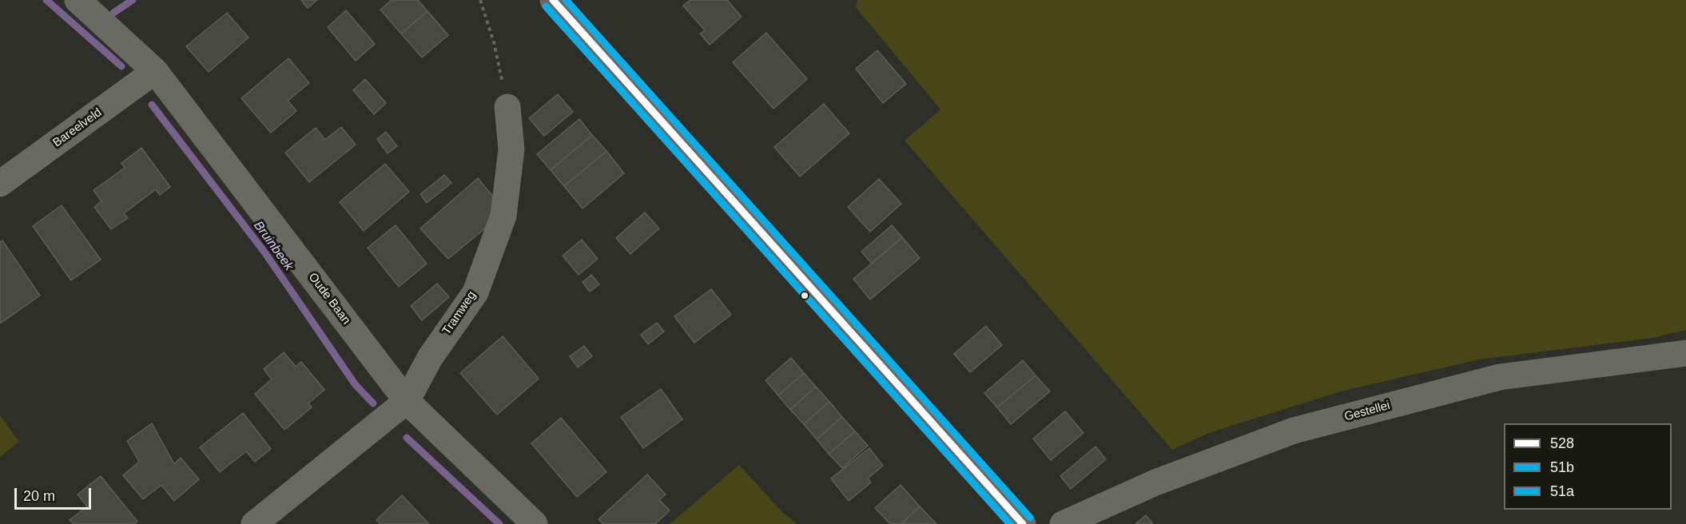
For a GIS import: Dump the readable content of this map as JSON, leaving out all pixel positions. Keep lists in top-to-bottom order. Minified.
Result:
{"streets":{"street":["Bareelveld","Oude Baan","Tramweg","Gestellei"]},"crossings":[["Bareelveld","Oude Baan"],["Oude Baan","Tramweg"]],"water":["Bruinbeek"],"lines":["transit line 528","transit line 51a","transit line 51b"],"legend":["528","51b","51a"],"scale_bar":"20 m"}
